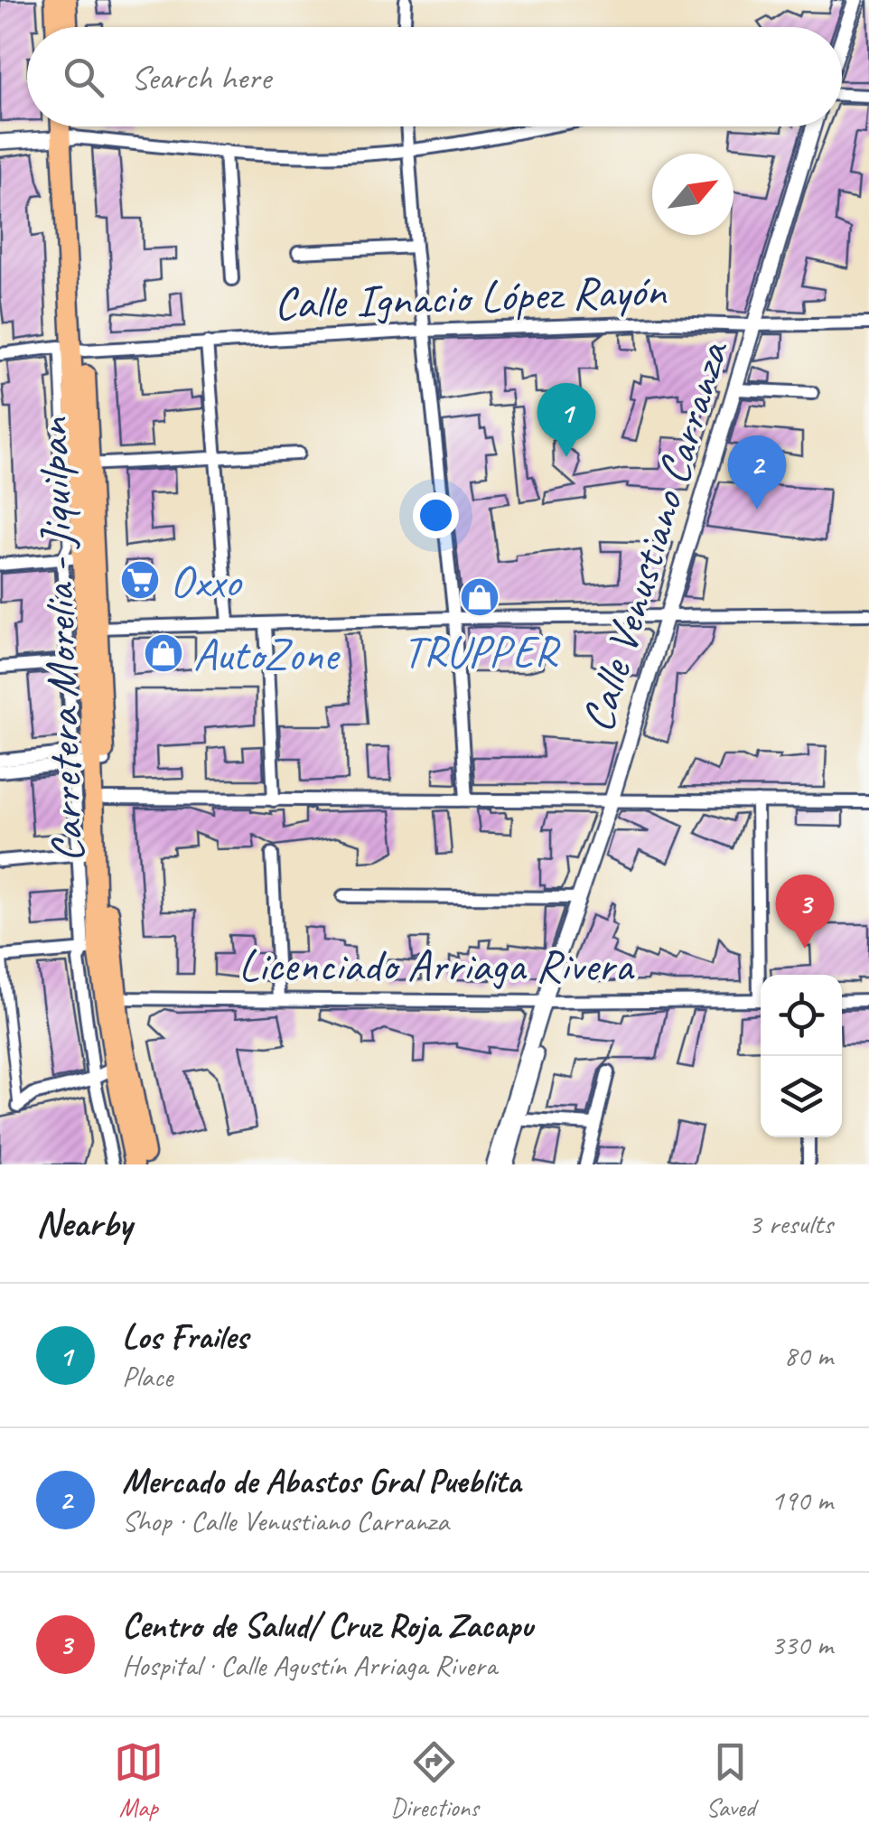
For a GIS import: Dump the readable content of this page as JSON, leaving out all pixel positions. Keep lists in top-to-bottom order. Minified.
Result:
{"streets":{"main road":["Carretera Morelia - Jiquilpan"],"street":["Calle Ignacio López Rayón","Calle Venustiano Carranza","Licenciado Arriaga Rivera"]},"crossings":[["Calle Ignacio López Rayón","Calle Venustiano Carranza"],["Calle Ignacio López Rayón","Carretera Morelia - Jiquilpan"],["Calle Venustiano Carranza","Licenciado Arriaga Rivera"],["Carretera Morelia - Jiquilpan","Licenciado Arriaga Rivera"]],"places":{"supermarket":["Oxxo"],"shop":["TRUPPER","AutoZone"]},"north":"top right","page":{"search":"Search here","pins":["1","2","3"],"heading":["Nearby","3 results"],"list":[{"mark":"1","name":"Los Frailes","note":"Place","value":"80 m"},{"mark":"2","name":"Mercado de Abastos Gral Pueblita","note":"Shop · Calle Venustiano Carranza","value":"190 m"},{"mark":"3","name":"Centro de Salud/ Cruz Roja Zacapu","note":"Hospital · Calle Agustín Arriaga Rivera","value":"330 m"}],"nav":["Map","Directions","Saved"]}}
